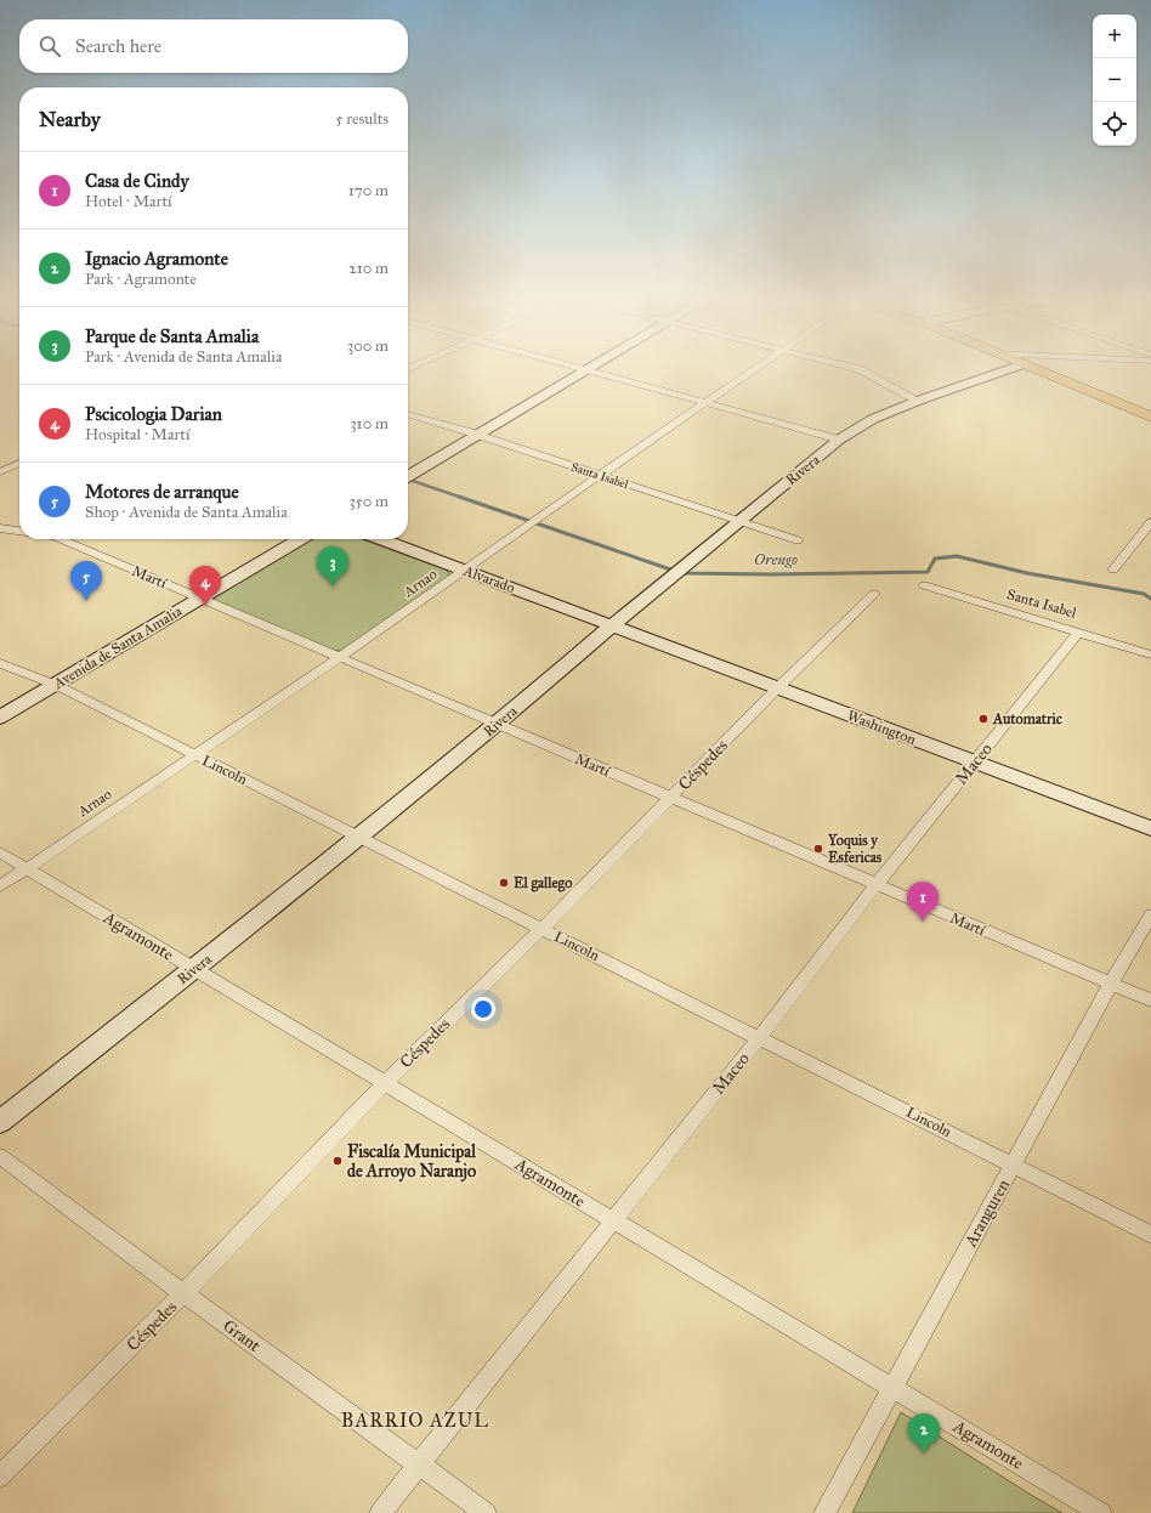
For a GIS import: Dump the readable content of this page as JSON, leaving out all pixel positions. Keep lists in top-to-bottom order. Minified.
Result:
{"streets":{"street":["Rivera","Santa Isabel","Martí","Alvarado","Arnao","Avenida de Santa Amalia","Washington","Maceo","Céspedes","Lincoln","Agramonte","Aranguren","Grant"]},"crossings":[["Rivera","Santa Isabel"],["Rivera","Martí"],["Rivera","Alvarado"],["Rivera","Washington"],["Rivera","Lincoln"],["Rivera","Agramonte"],["Santa Isabel","Arnao"],["Santa Isabel","Maceo"],["Martí","Arnao"],["Martí","Avenida de Santa Amalia"],["Martí","Maceo"],["Martí","Céspedes"],["Martí","Aranguren"],["Alvarado","Arnao"],["Alvarado","Washington"],["Arnao","Lincoln"],["Arnao","Agramonte"],["Avenida de Santa Amalia","Lincoln"],["Washington","Maceo"],["Washington","Céspedes"],["Maceo","Lincoln"],["Maceo","Agramonte"],["Maceo","Grant"],["Céspedes","Lincoln"],["Céspedes","Agramonte"],["Céspedes","Grant"],["Lincoln","Aranguren"],["Agramonte","Aranguren"]],"districts":["BARRIO AZUL"],"water":["Orengo"],"places":["Automatric","Yoquis y Esfericas","El gallego","Fiscalía Municipal de Arroyo Naranjo"],"page":{"map_buttons":["+","−"],"search":"Search here","heading":["Nearby","5 results"],"list":[{"mark":"1","name":"Casa de Cindy","note":"Hotel · Martí","value":"170 m"},{"mark":"2","name":"Ignacio Agramonte","note":"Park · Agramonte","value":"210 m"},{"mark":"3","name":"Parque de Santa Amalia","note":"Park · Avenida de Santa Amalia","value":"300 m"},{"mark":"4","name":"Pscicologia Darian","note":"Hospital · Martí","value":"310 m"},{"mark":"5","name":"Motores de arranque","note":"Shop · Avenida de Santa Amalia","value":"350 m"}],"pins":["3","5","4","1","2"]}}
